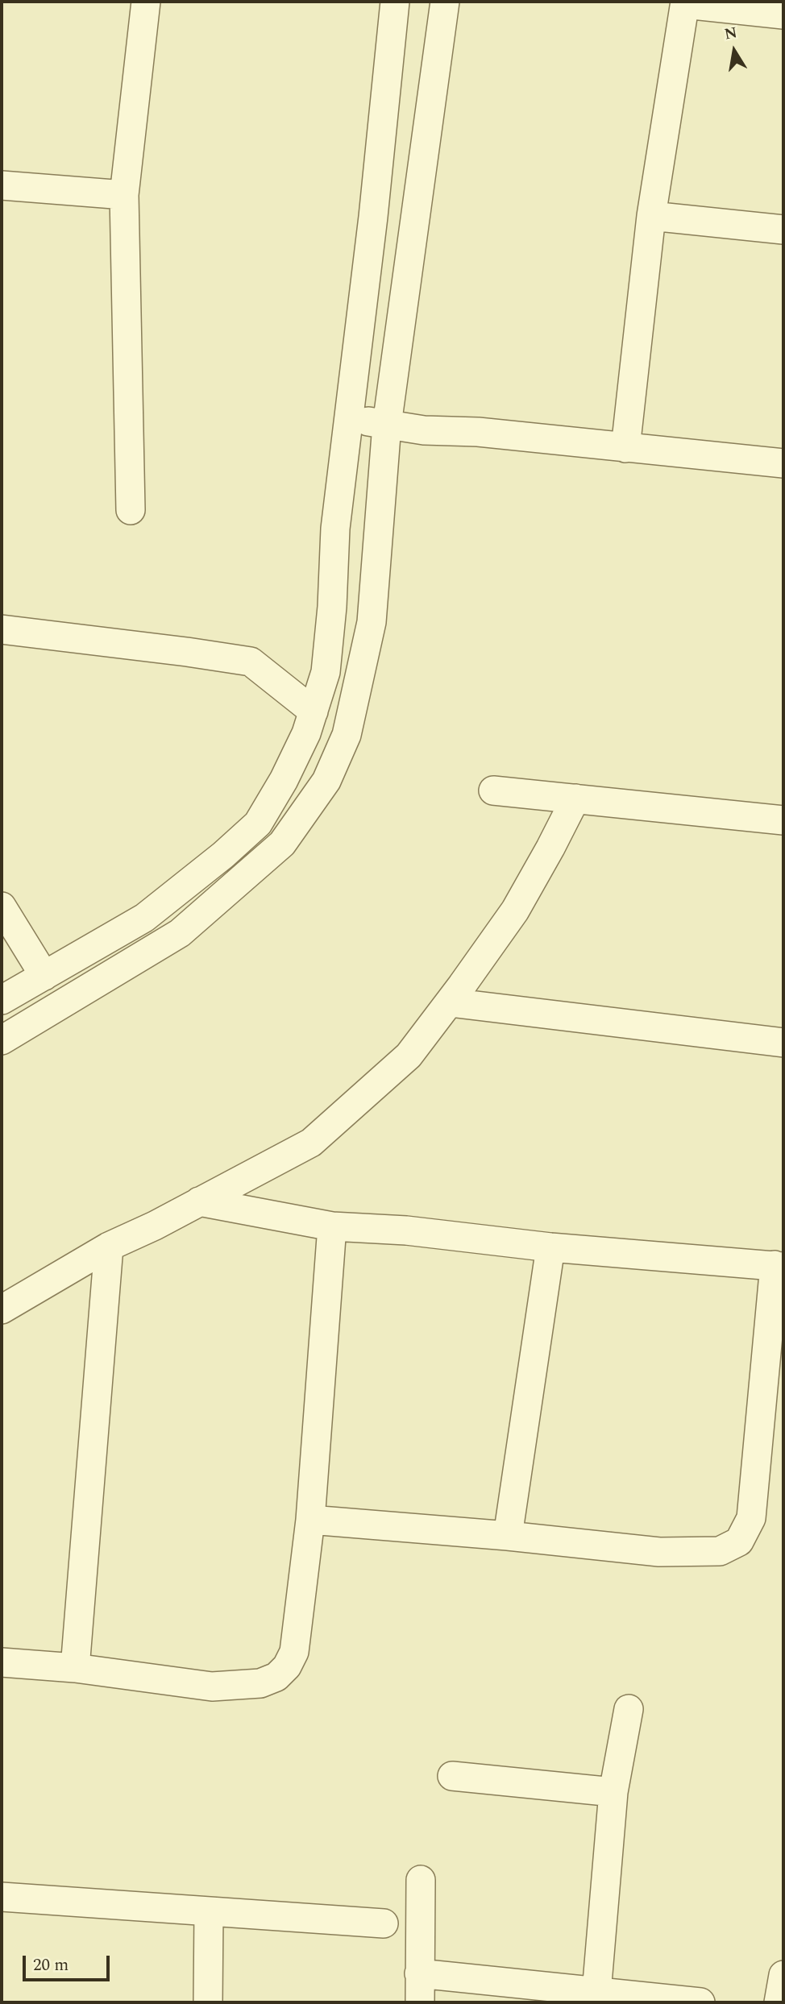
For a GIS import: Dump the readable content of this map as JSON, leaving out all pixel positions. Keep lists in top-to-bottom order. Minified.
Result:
{"scale_bar":"20 m","north":"top"}
